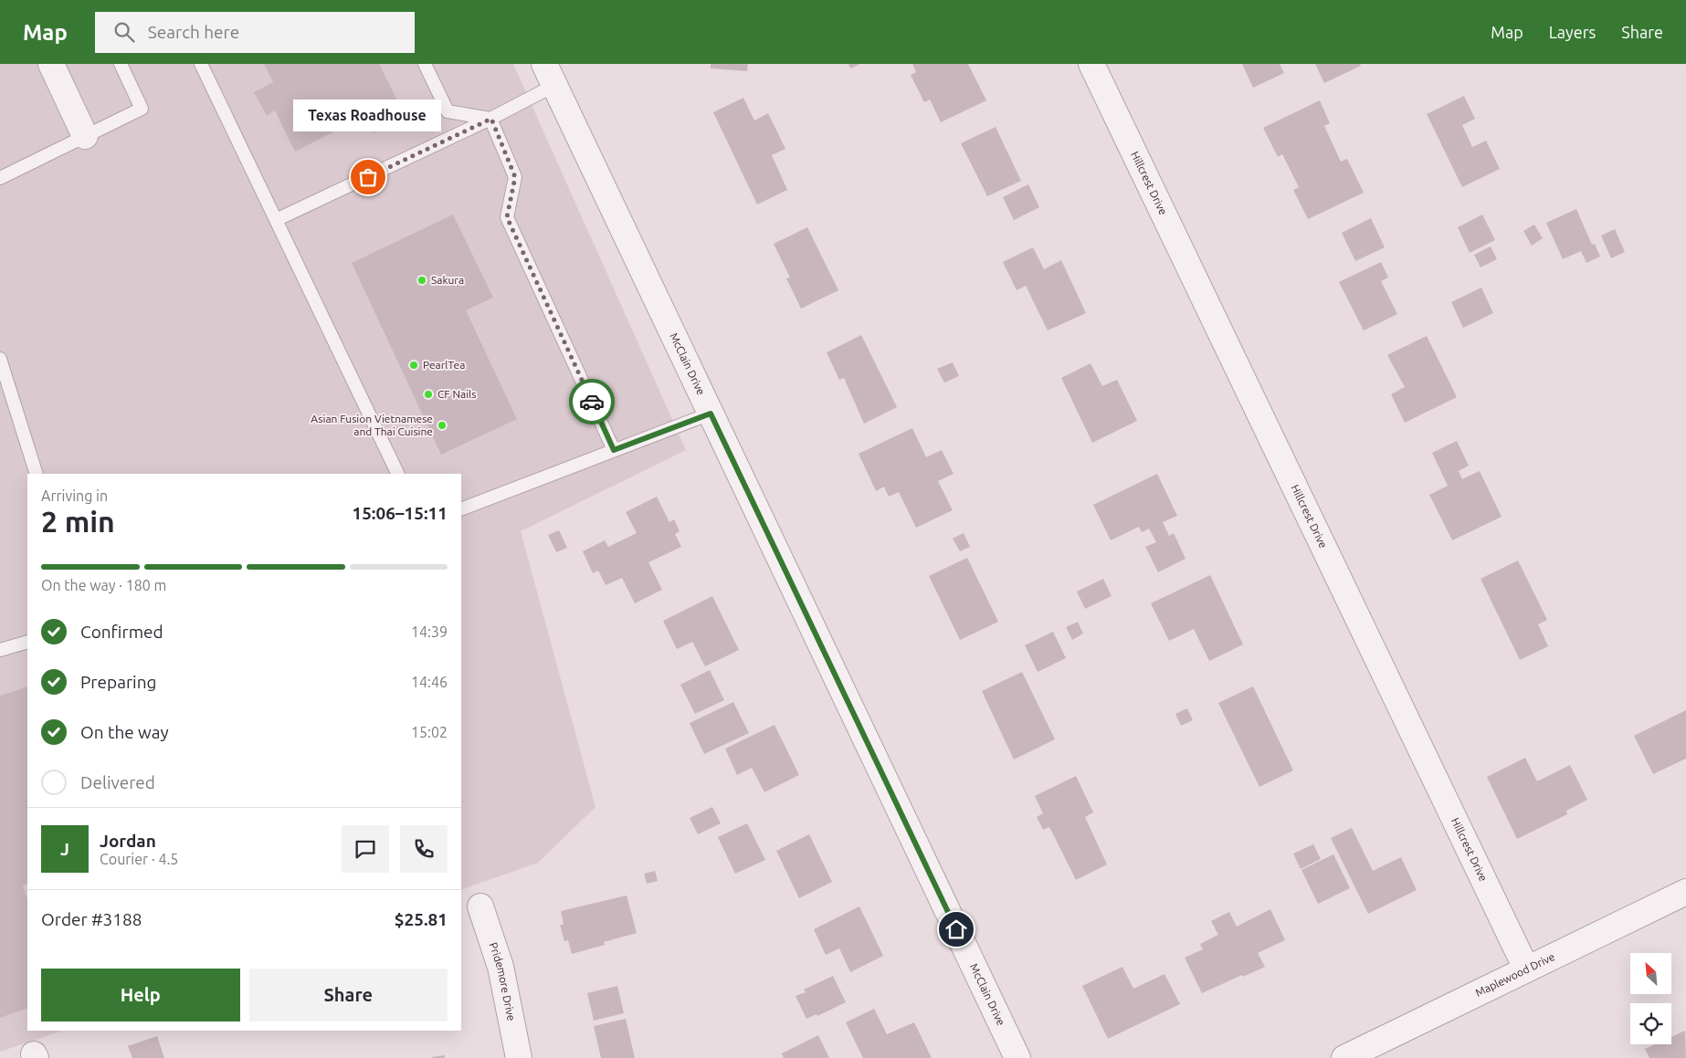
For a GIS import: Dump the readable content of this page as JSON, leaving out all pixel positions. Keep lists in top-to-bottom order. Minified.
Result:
{"streets":{"street":["Hillcrest Drive","McClain Drive","Maplewood Drive","Pridemore Drive"]},"crossings":[["Hillcrest Drive","Maplewood Drive"]],"places":["Texas Roadhouse","Sakura","PearlTea","CF Nails","Asian Fusion Vietnamese and Thai Cuisine"],"north":"top left","page":{"header":"Map","search":"Search here","nav":["Map","Layers","Share"],"bubble":"Texas Roadhouse","heading":["2 min","Arriving in","15:06–15:11"],"panel":["Jordan","Courier · 4.5","Order #3188","$25.81"],"bar":"On the way · 180 m","list":[["Confirmed","14:39"],["Preparing","14:46"],["On the way","15:02"],"Delivered"],"round":"J","buttons":["Help","Share"]}}
